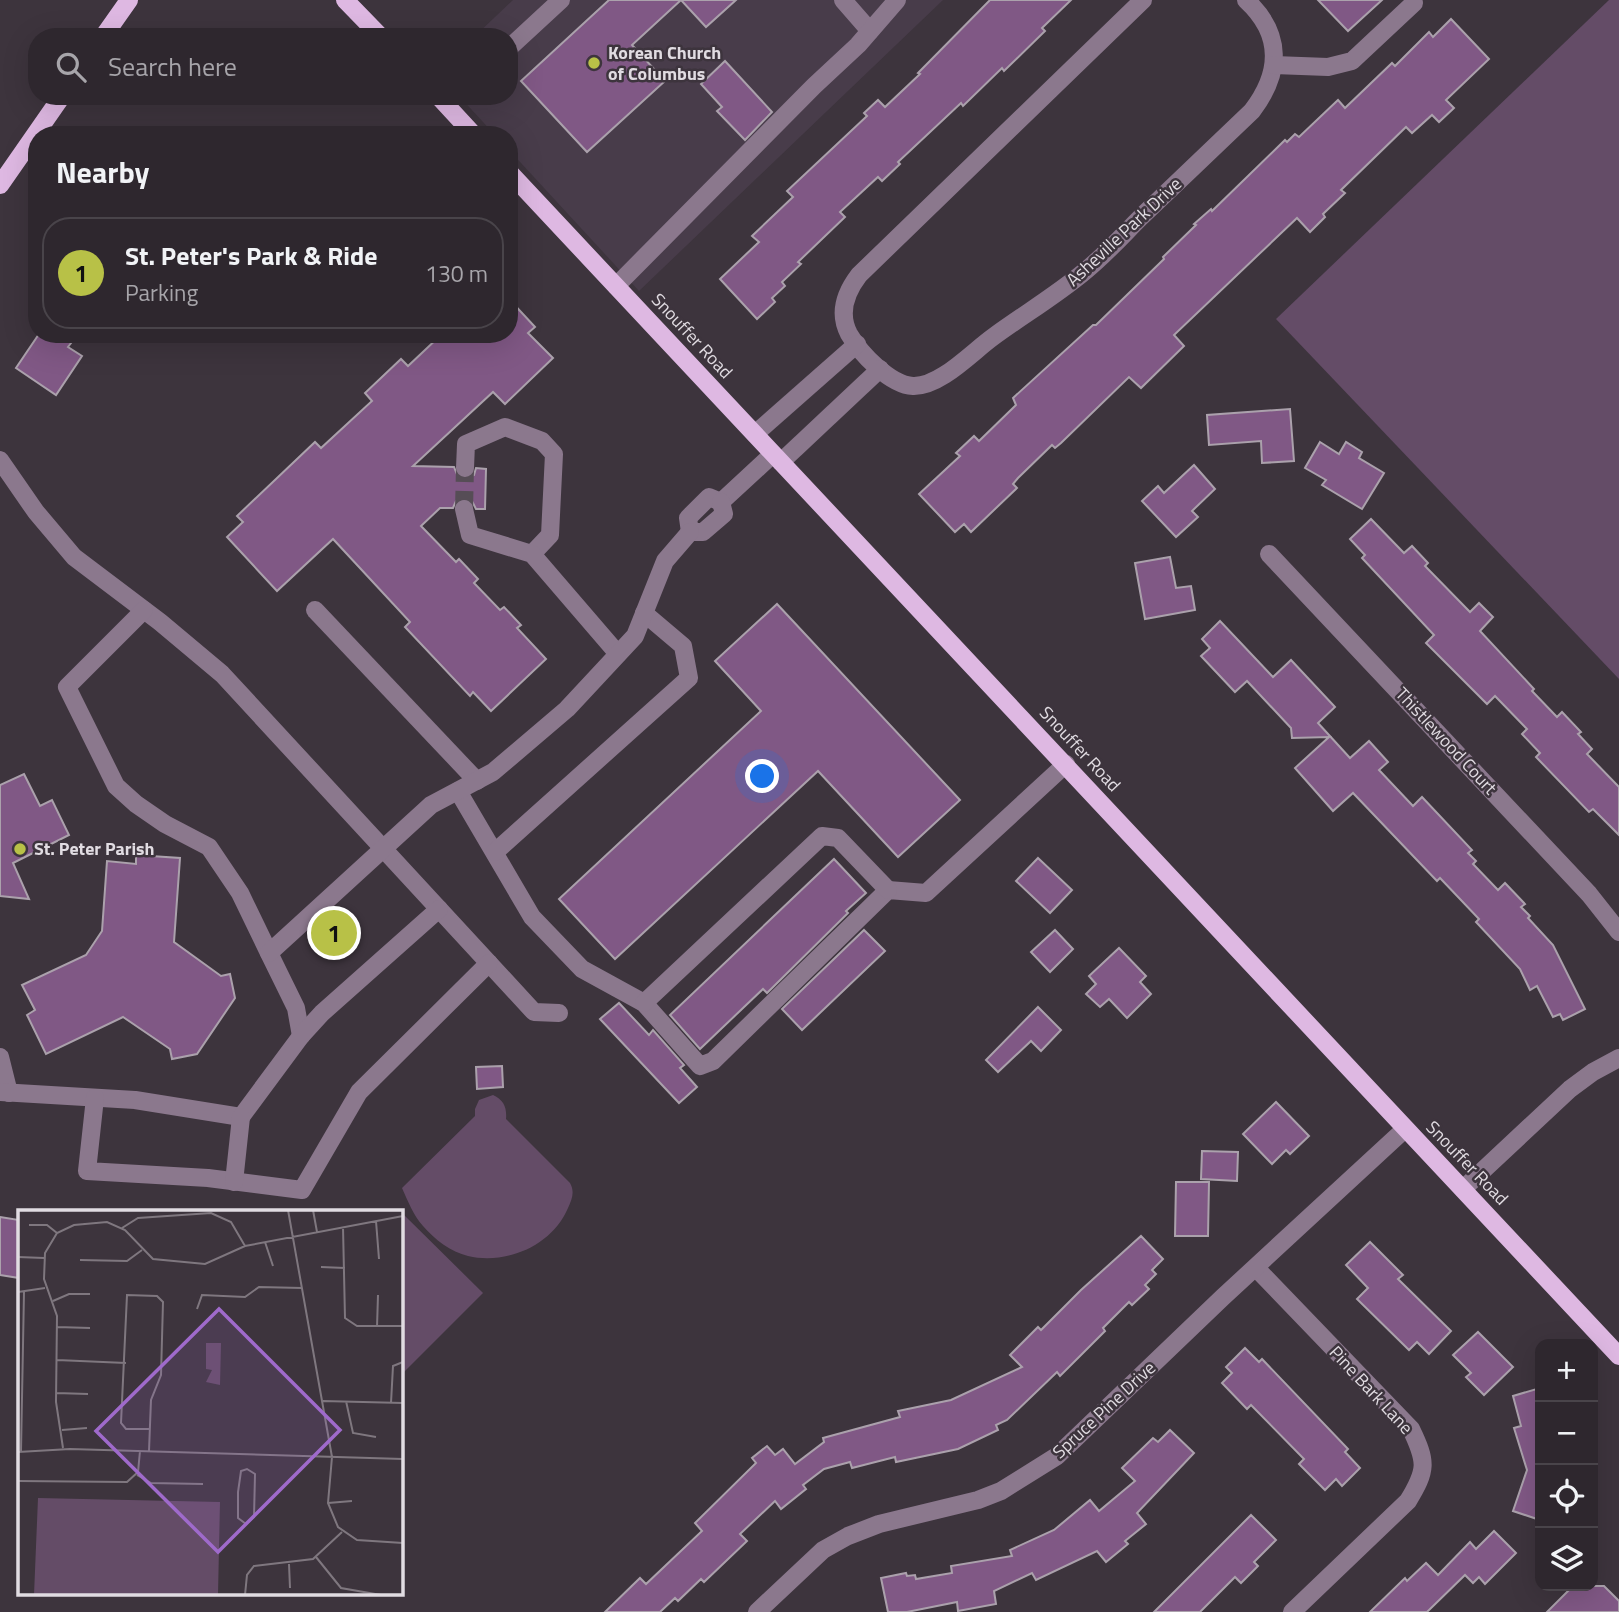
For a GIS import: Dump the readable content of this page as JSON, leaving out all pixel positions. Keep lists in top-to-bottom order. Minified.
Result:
{"streets":{"main road":["Snouffer Road"],"street":["Asheville Park Drive","Thistlewood Court","Pine Bark Lane","Spruce Pine Drive"]},"crossings":[["Snouffer Road","Spruce Pine Drive"],["Pine Bark Lane","Spruce Pine Drive"]],"places":["Korean Church of Columbus","St. Peter Parish"],"page":{"search":"Search here","heading":"Nearby","list":[{"mark":"1","name":"St. Peter's Park & Ride","note":"Parking","value":"130 m"}],"pins":"1","map_buttons":["+","−"]}}
